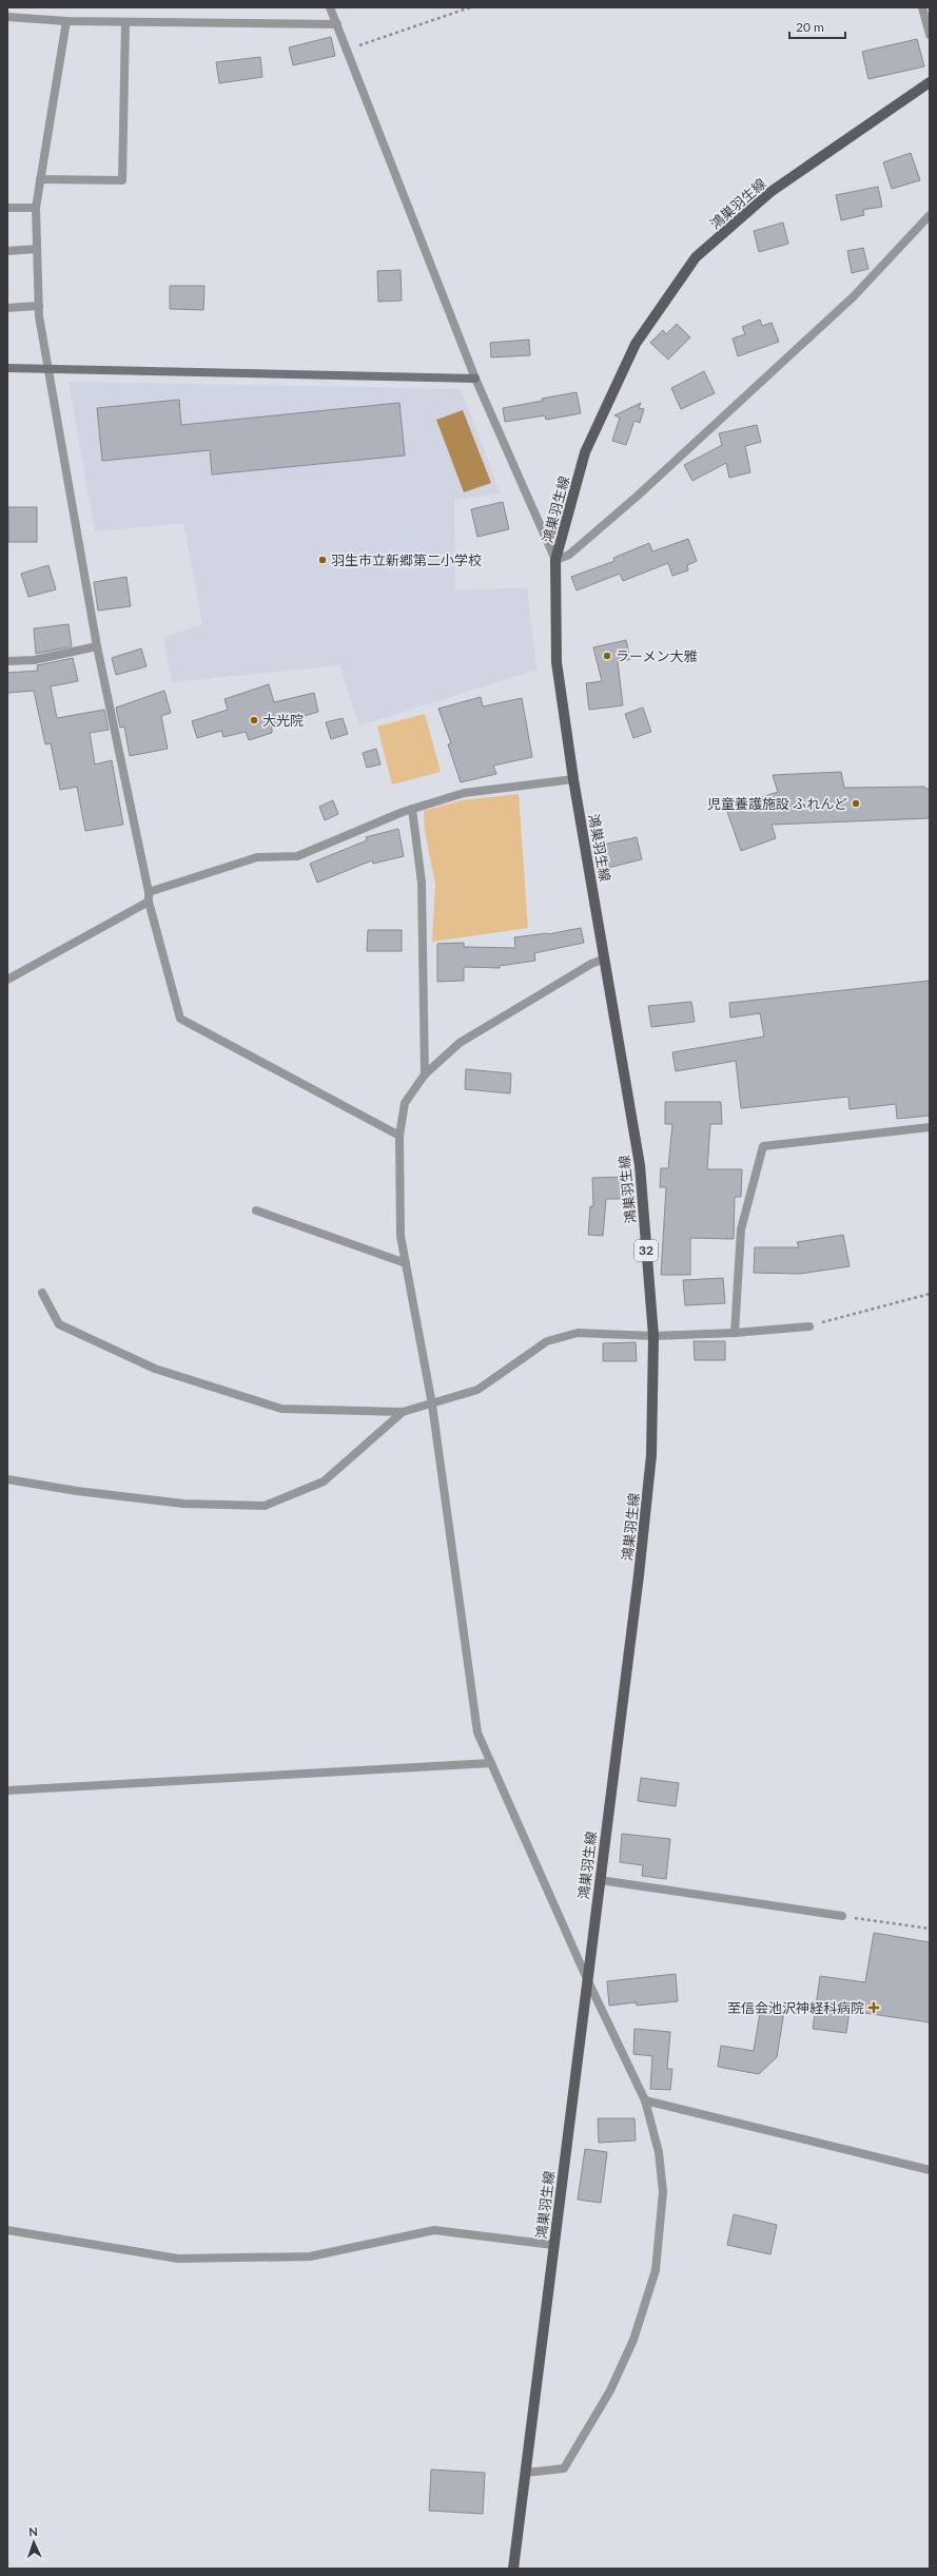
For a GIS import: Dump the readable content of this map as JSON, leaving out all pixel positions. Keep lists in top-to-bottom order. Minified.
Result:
{"streets":{"main road":["鴻巣羽生線","32"]},"places":{"other":["羽生市立新郷第二小学校","ラーメン大雅","大光院","児童養護施設 ふれんど"],"health":["至信会池沢神経科病院"]},"scale_bar":"20 m","north":"top"}
